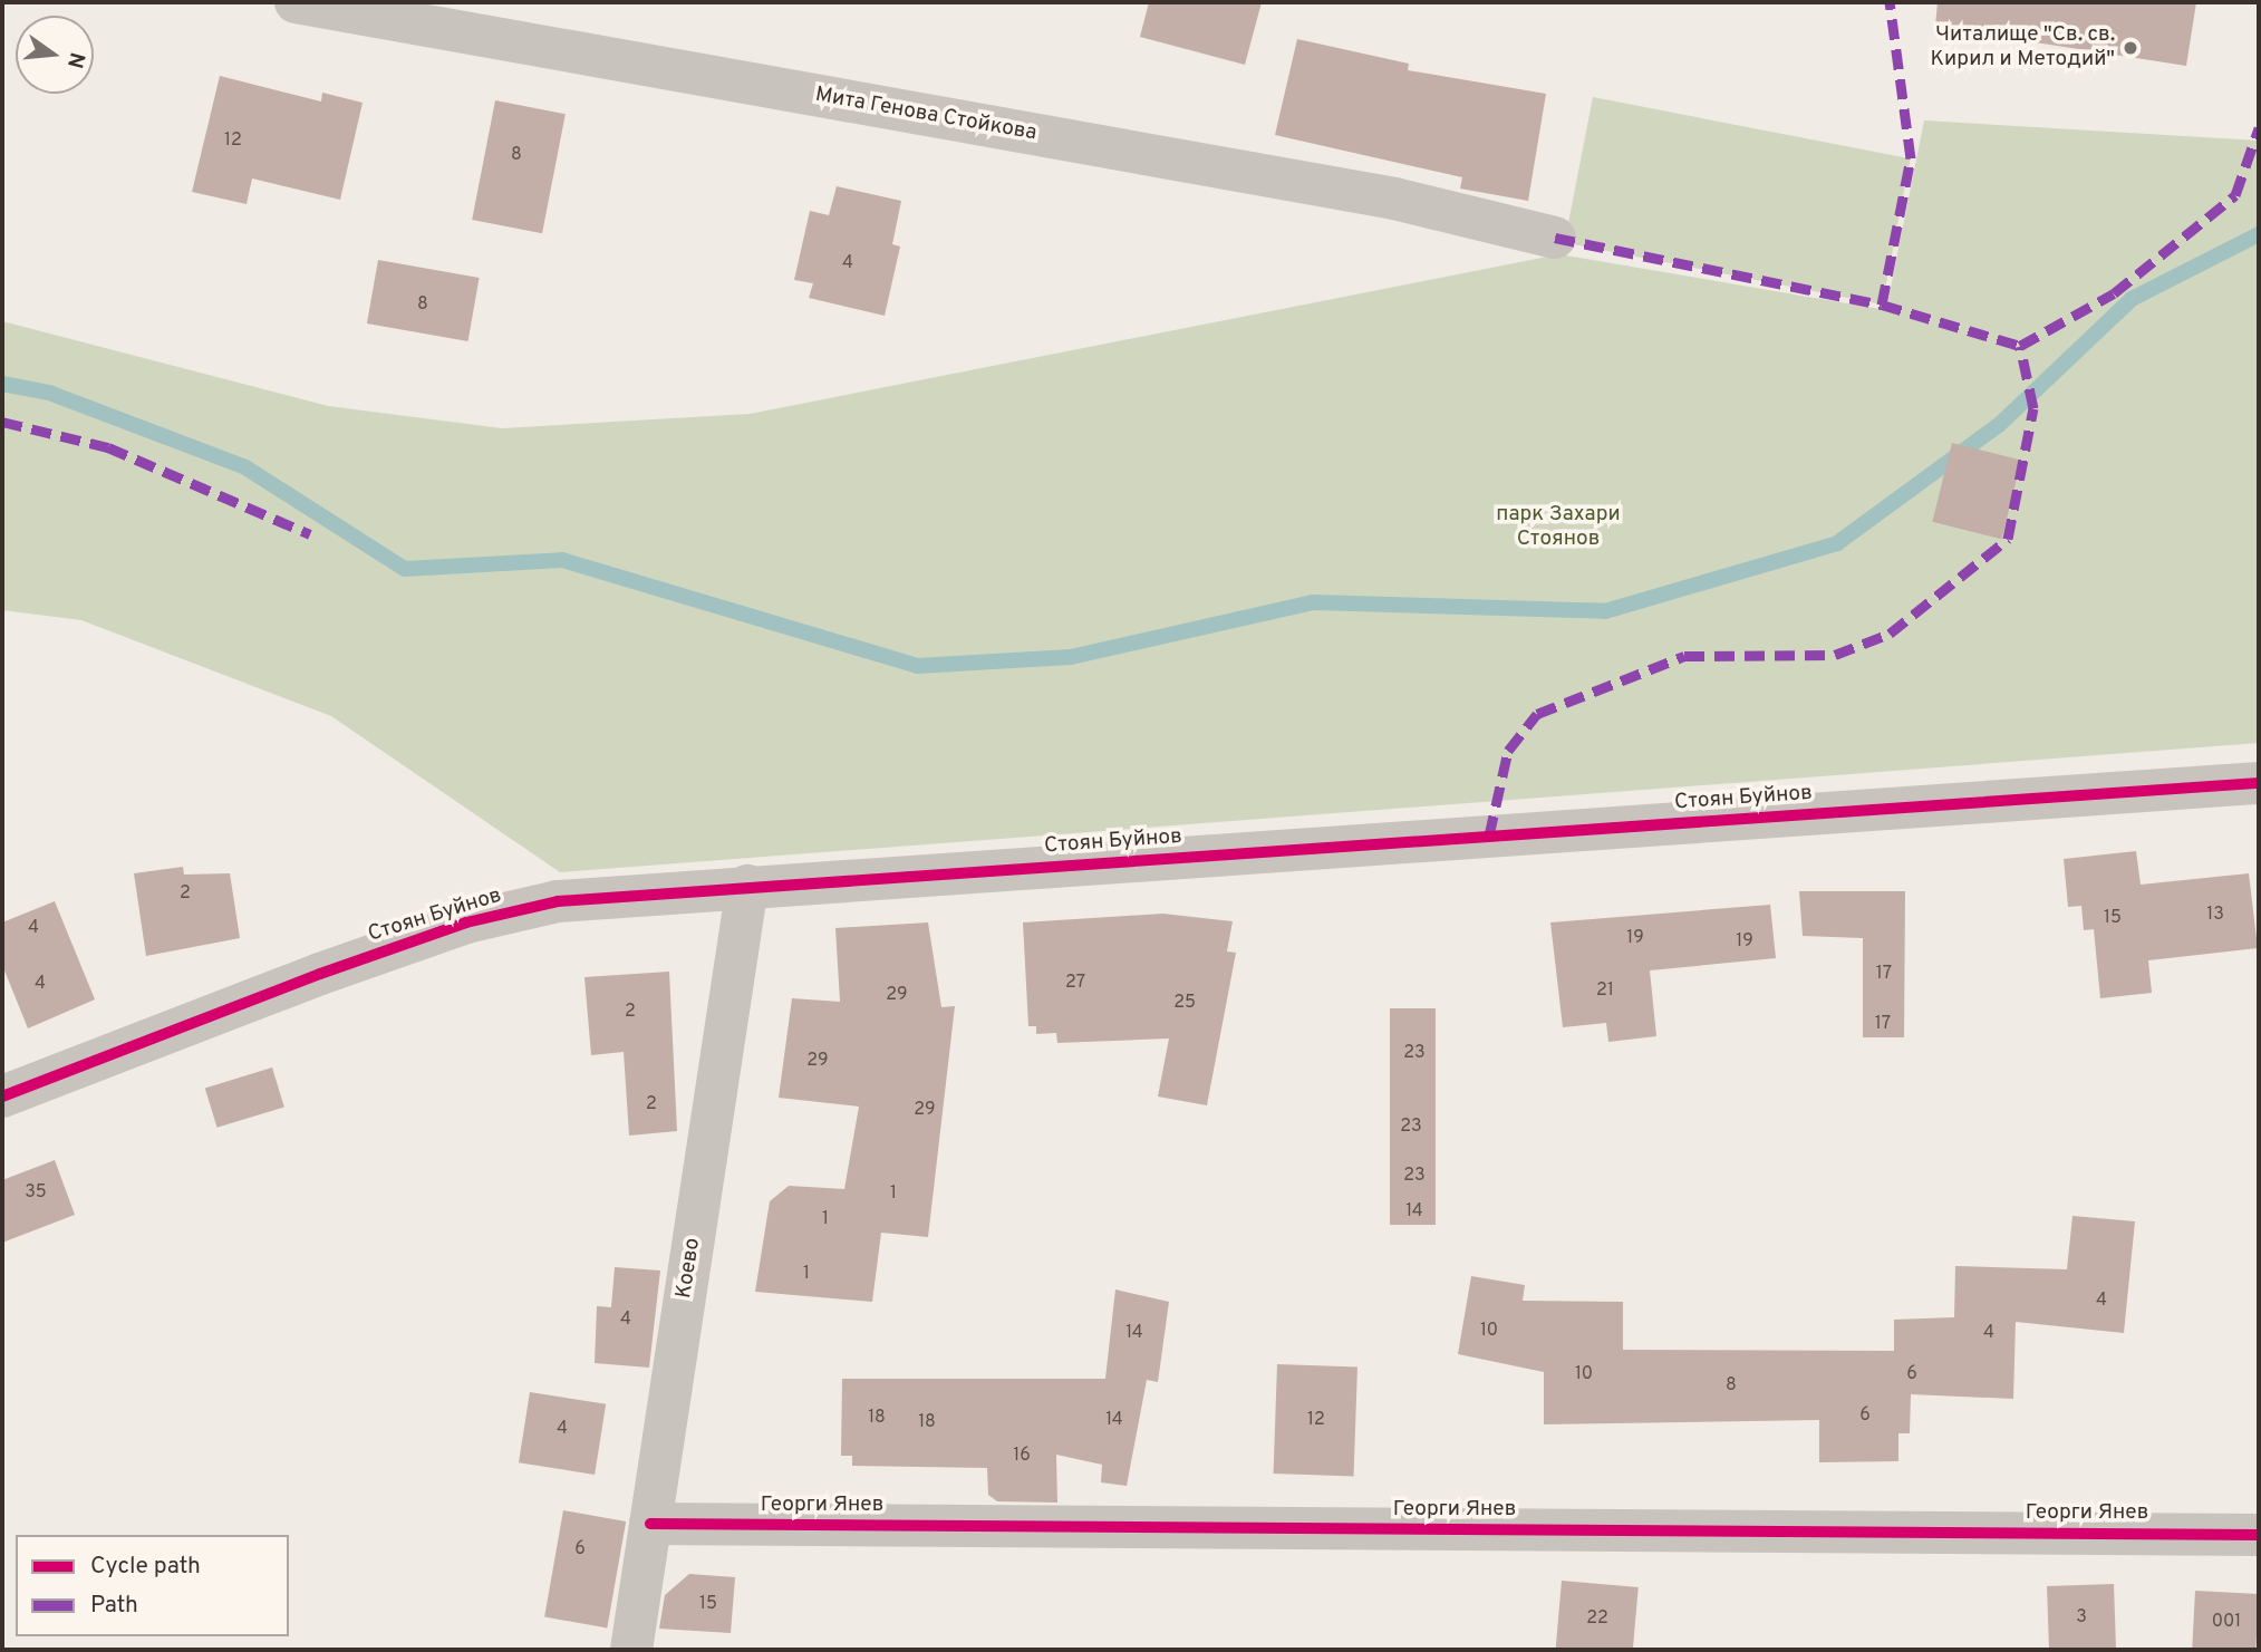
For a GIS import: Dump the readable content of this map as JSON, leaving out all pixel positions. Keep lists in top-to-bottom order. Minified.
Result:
{"streets":{"street":["Мита Генова Стойкова","Стоян Буйнов","Коево","Георги Янев"]},"crossings":[["Стоян Буйнов","Коево"],["Коево","Георги Янев"]],"parks":["парк Захари Стоянов"],"places":["Читалище \"Св. св. Кирил и Методий\""],"house_numbers":["12","8","4","8","2","13","15","4","19","19","17","27","4","21","29","25","2","17","23","29","2","29","23","23","35","1","14","1","1","4","4","10","14","4","10","6","8","6","18","14","12","18","4","16","6","15","3","22","001"],"legend":["Cycle path","Path"],"north":"right"}
